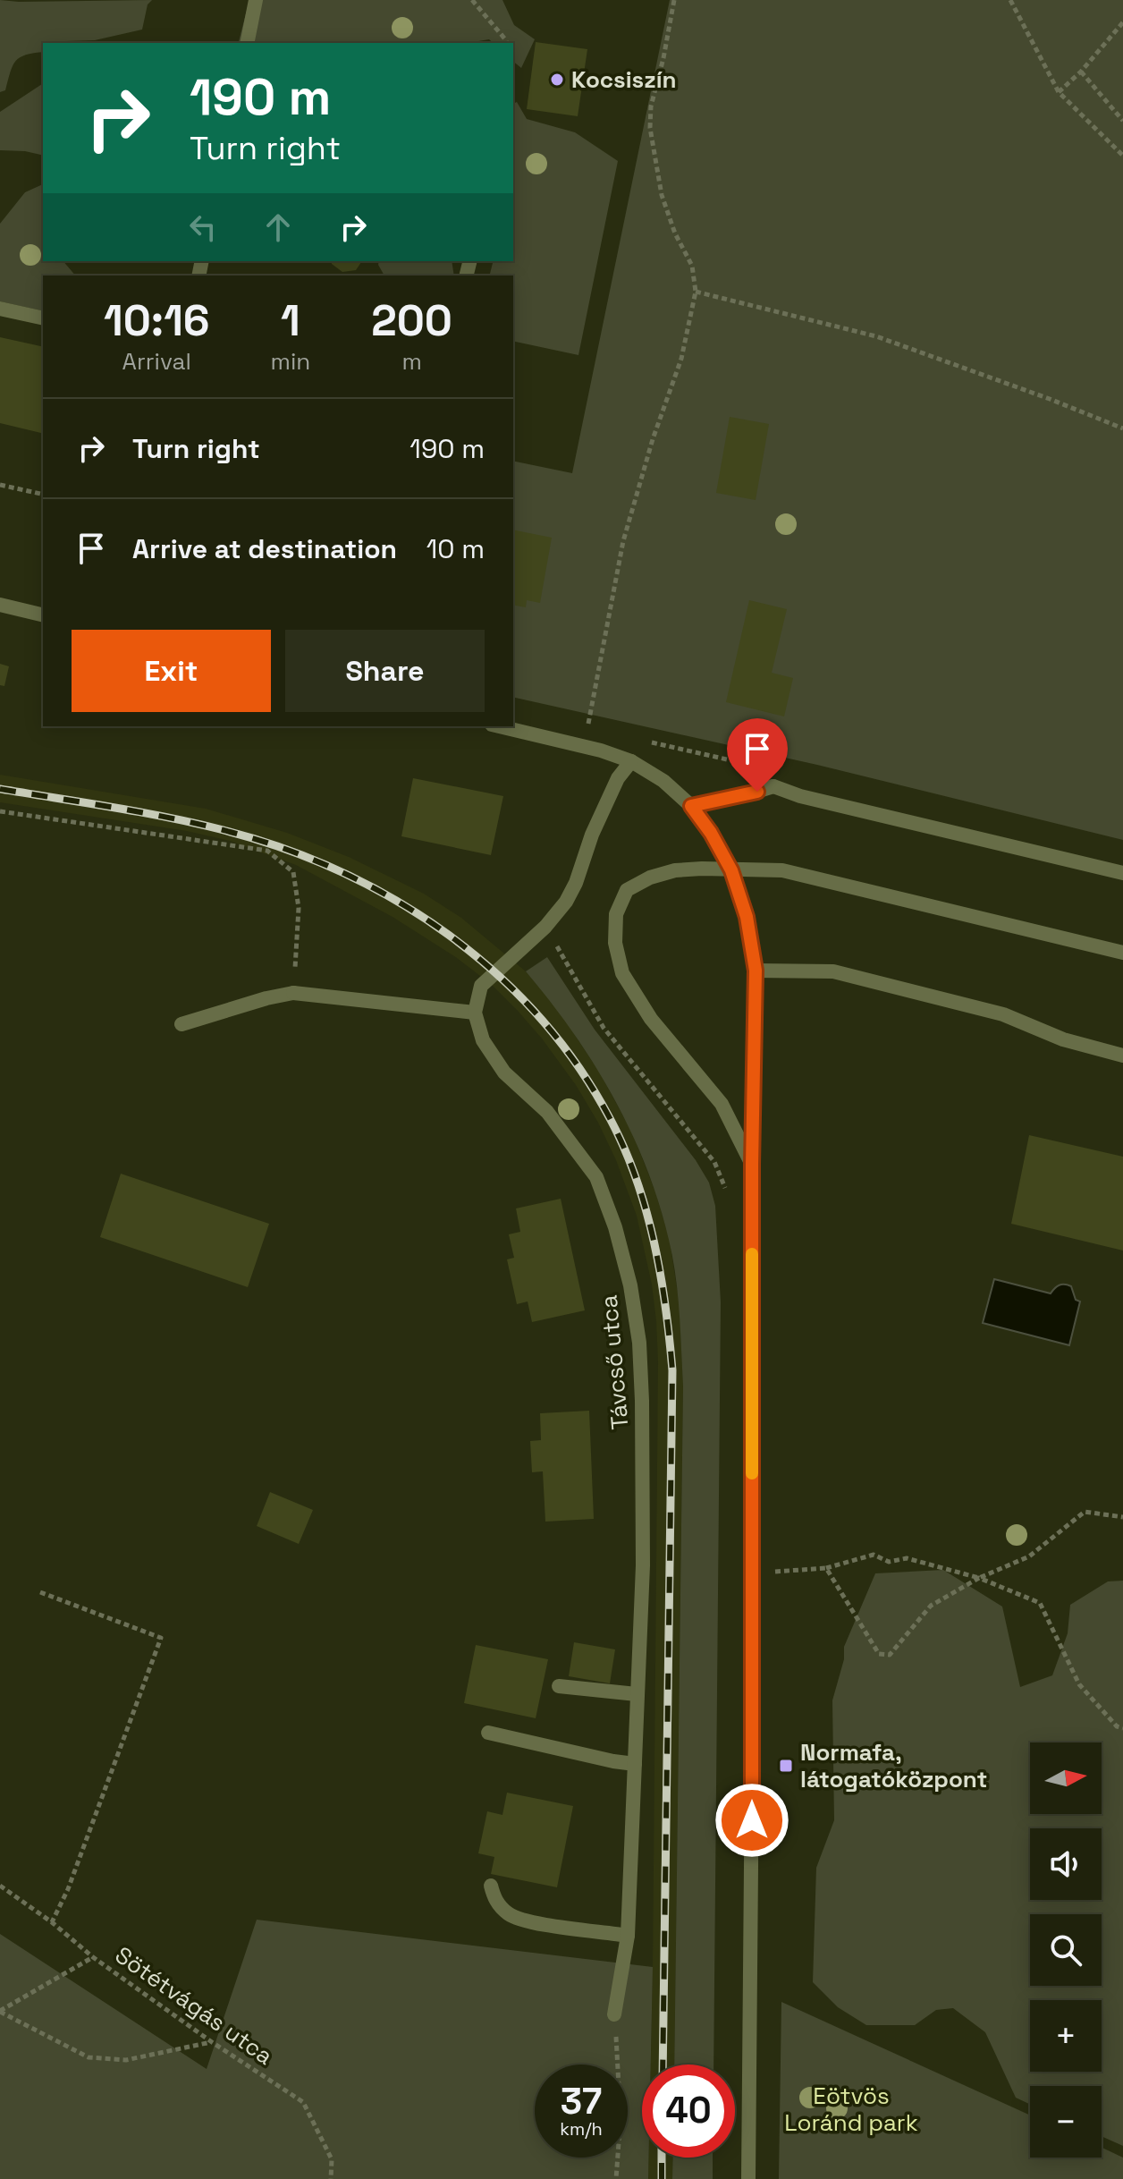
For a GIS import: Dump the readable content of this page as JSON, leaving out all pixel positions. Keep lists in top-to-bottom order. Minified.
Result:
{"streets":{"street":["Távcső utca"],"path":["Sötétvágás utca"]},"parks":["Eötvös Loránd park"],"places":{"other":["Kocsiszín"],"transit":["Normafa, látogatóközpont"]},"north":"right","page":{"turn":["190 m","Turn right"],"eta":["10:16","Arrival","1","min","200","m"],"list":[{"name":"Turn right","value":"190 m"},{"name":"Arrive at destination","value":"10 m"}],"buttons":["Exit","Share"],"map_buttons":["+","−"],"speed":"37 km/h","limit":"40"}}
